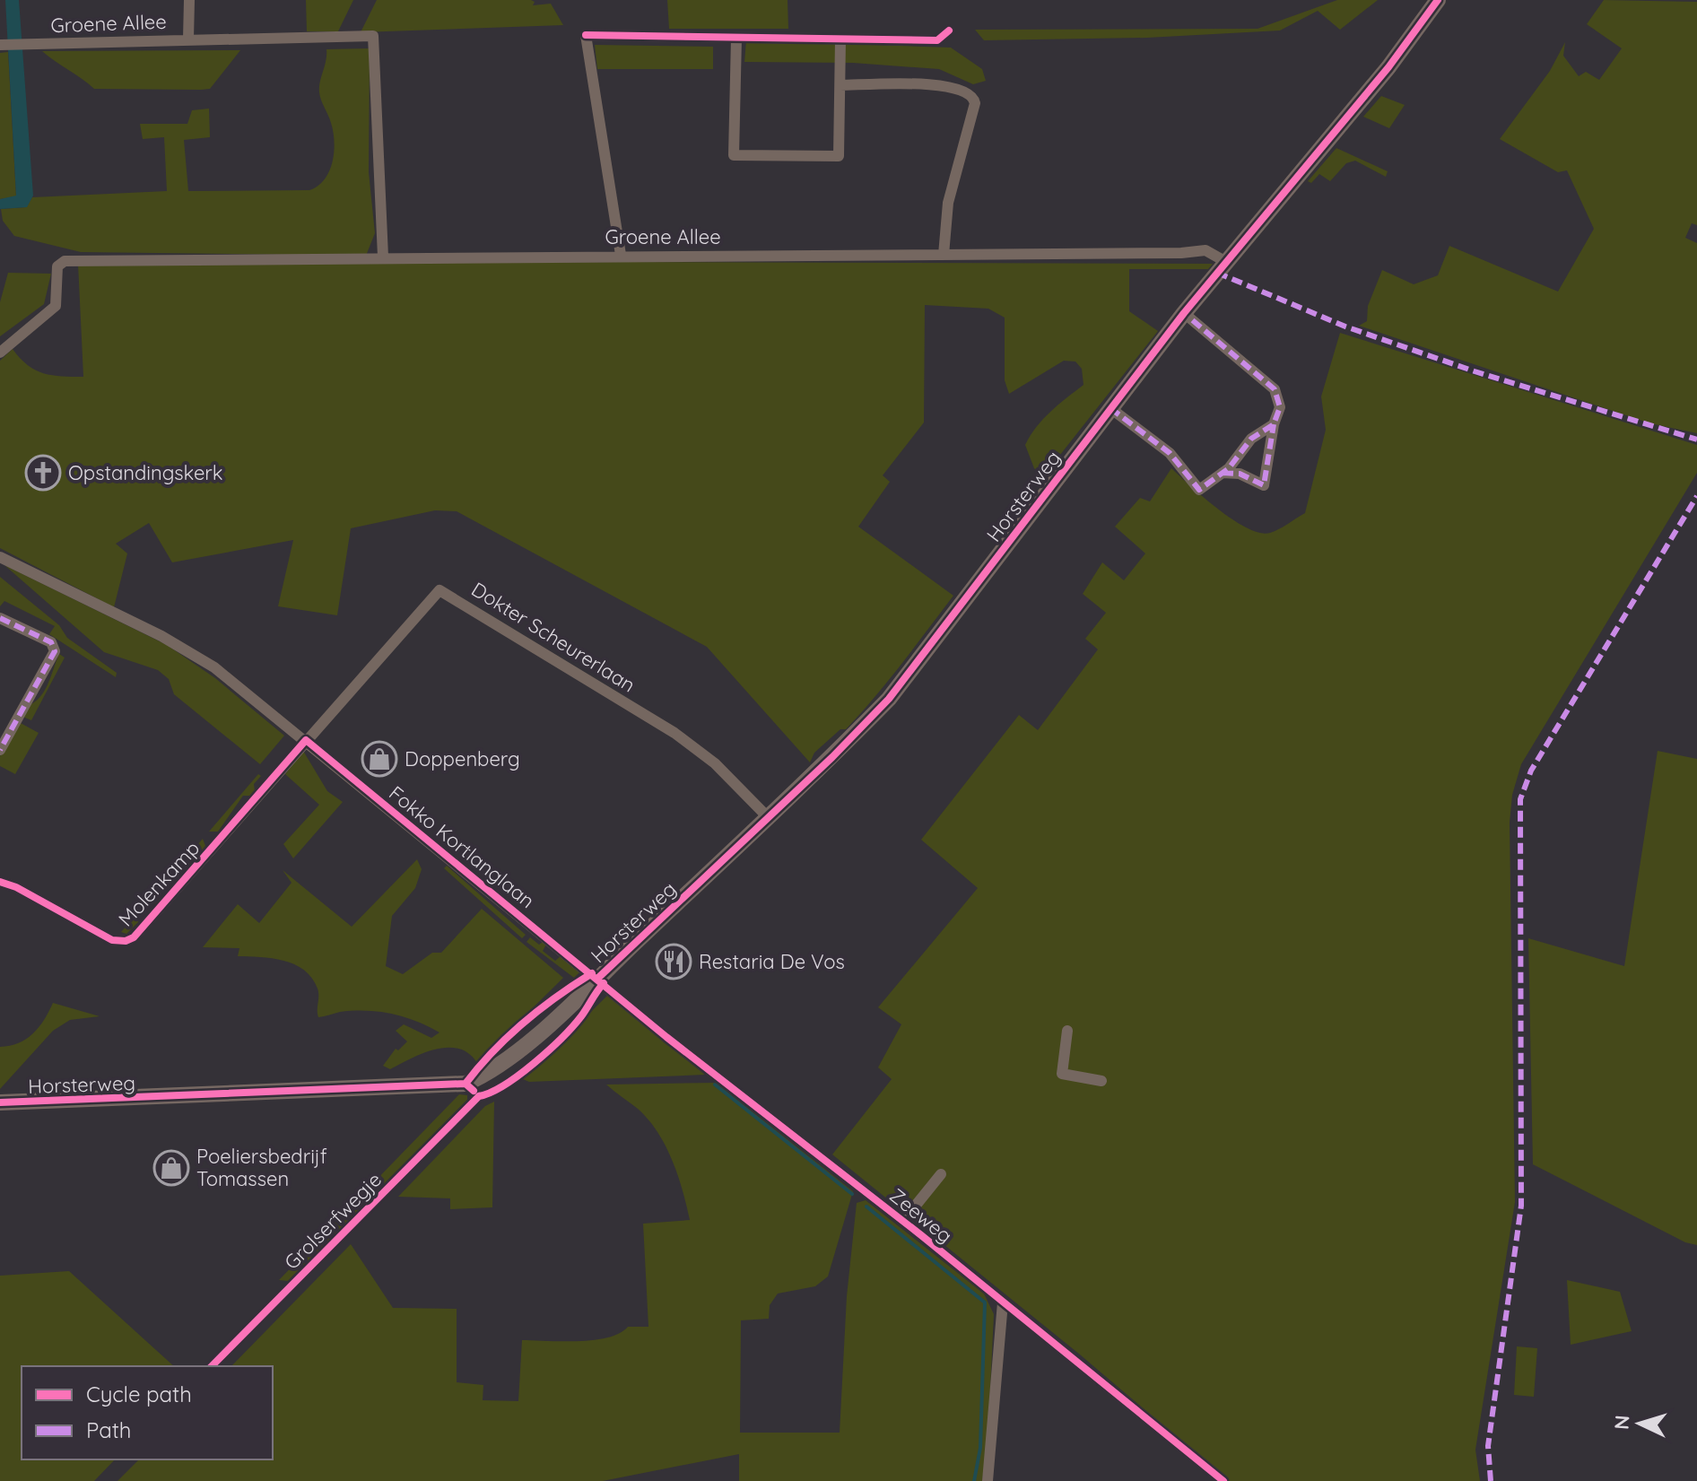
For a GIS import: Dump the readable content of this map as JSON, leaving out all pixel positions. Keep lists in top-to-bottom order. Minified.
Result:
{"streets":{"main road":["Horsterweg"],"street":["Groene Allee","Dokter Scheurerlaan","Fokko Kortlanglaan","Molenkamp","Zeeweg"],"cycle path":["Grolserfwegje"]},"crossings":[["Groene Allee","Horsterweg"],["Horsterweg","Dokter Scheurerlaan"],["Horsterweg","Fokko Kortlanglaan"],["Horsterweg","Zeeweg"],["Dokter Scheurerlaan","Fokko Kortlanglaan"],["Dokter Scheurerlaan","Molenkamp"],["Fokko Kortlanglaan","Molenkamp"],["Fokko Kortlanglaan","Zeeweg"]],"places":{"church":["Opstandingskerk"],"shop":["Doppenberg","Poeliersbedrijf Tomassen"],"restaurant":["Restaria De Vos"]},"legend":["Cycle path","Path"],"north":"left"}
